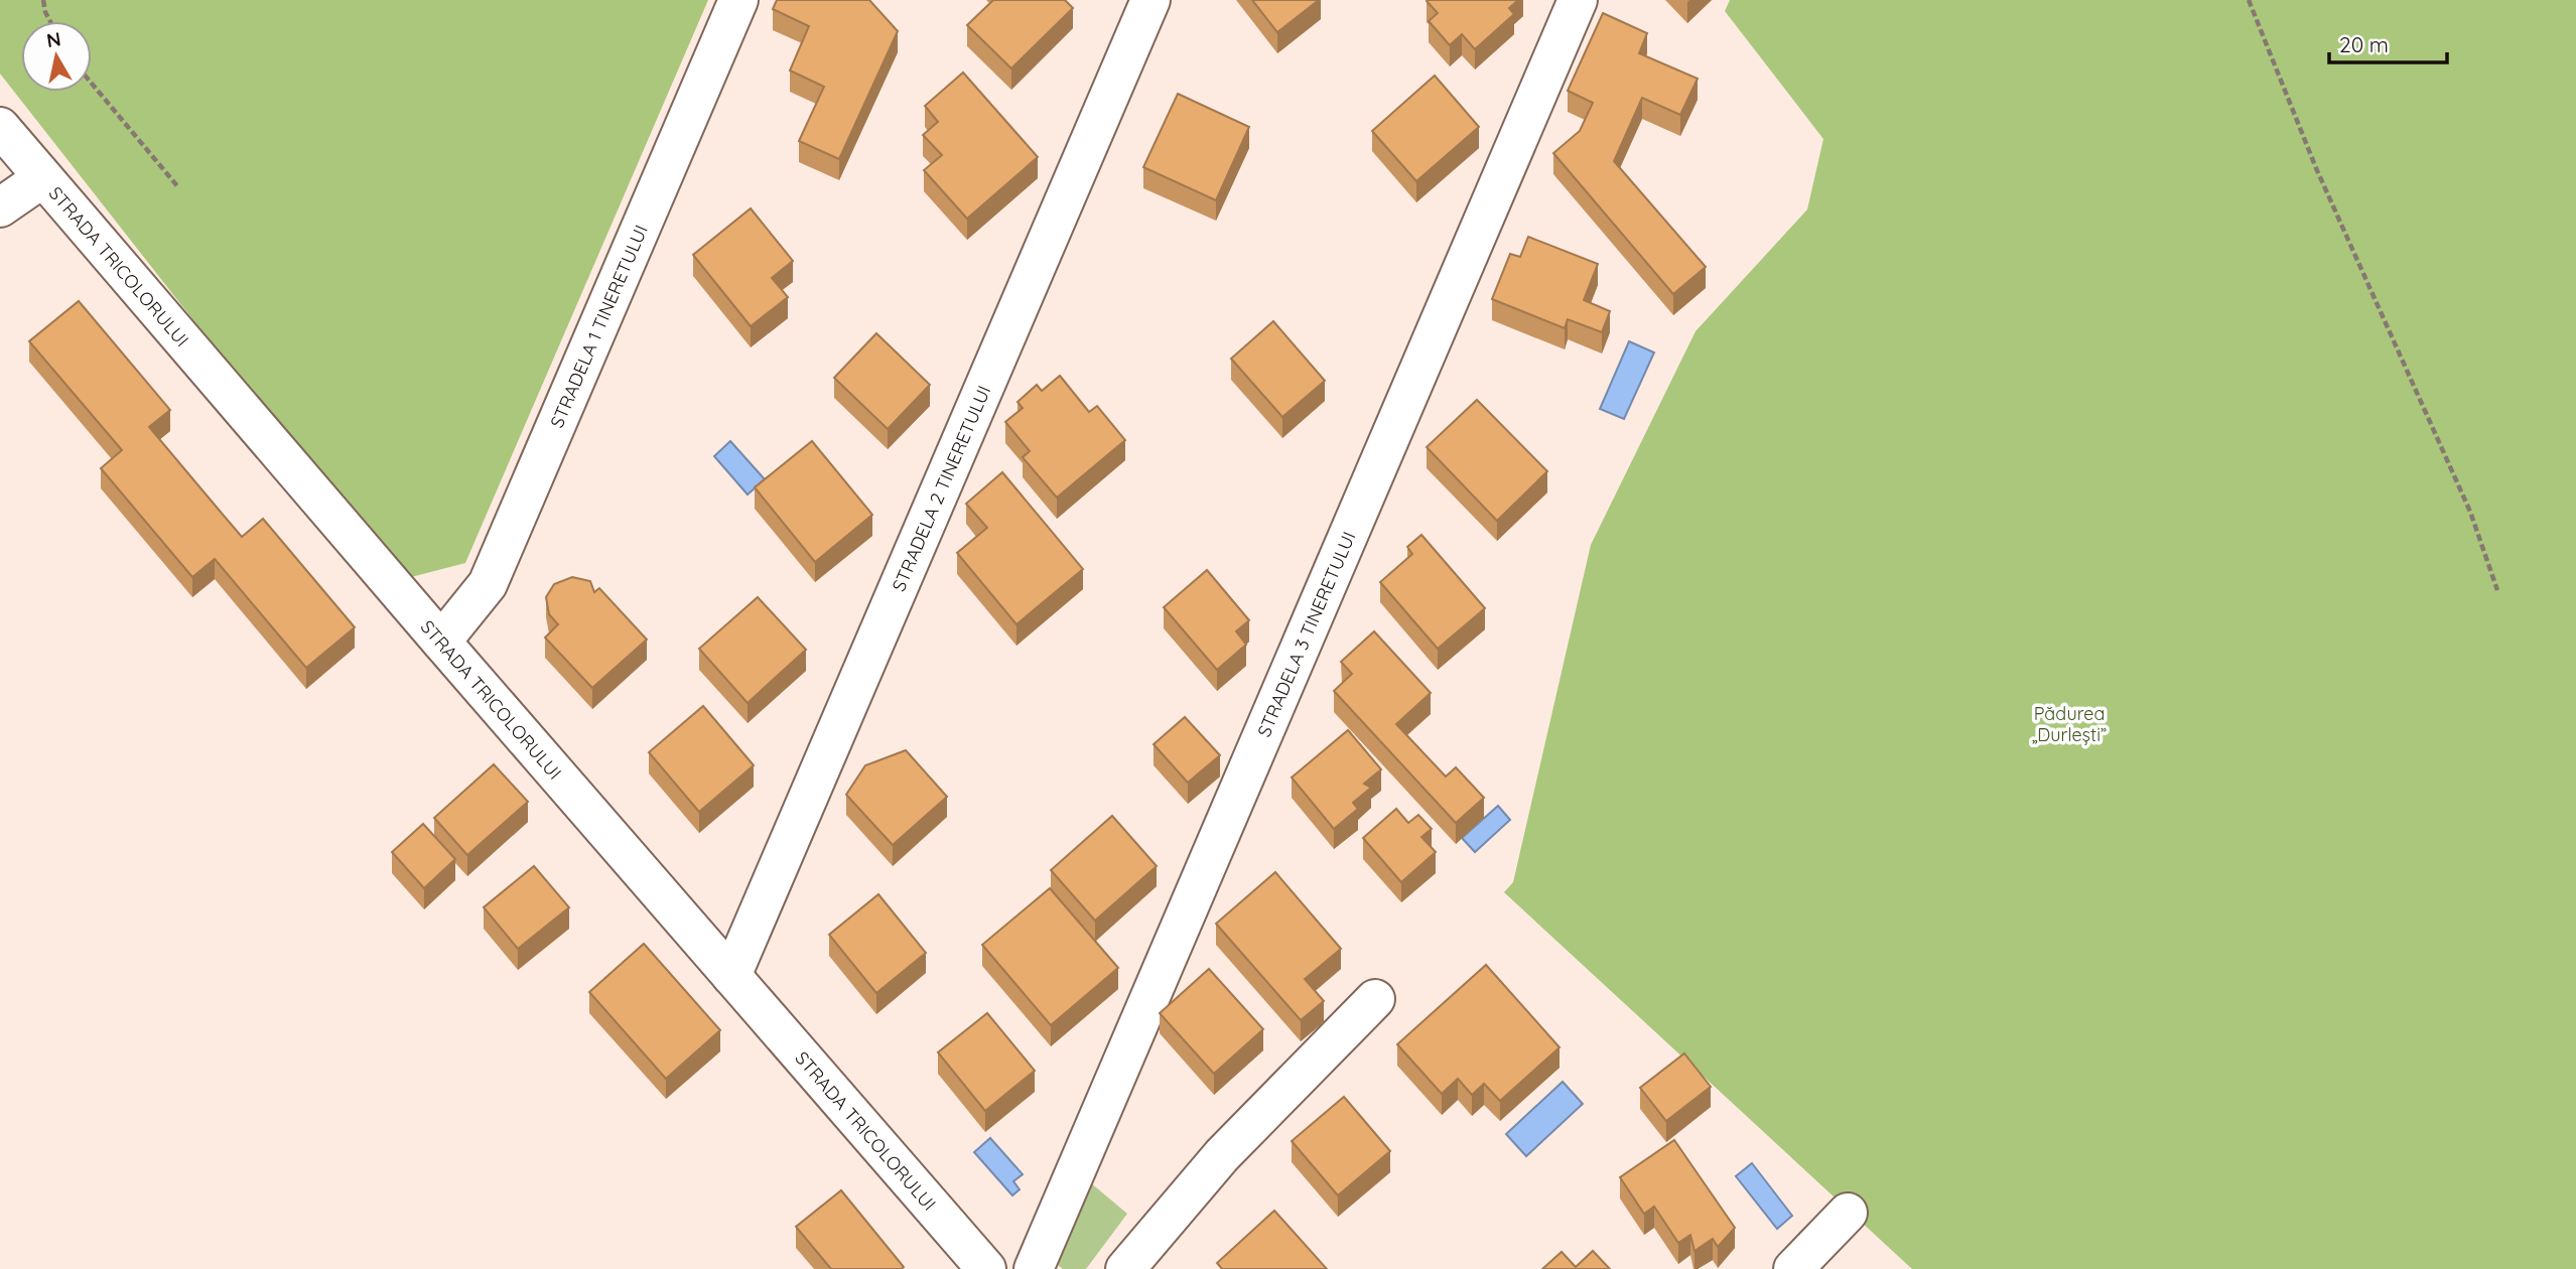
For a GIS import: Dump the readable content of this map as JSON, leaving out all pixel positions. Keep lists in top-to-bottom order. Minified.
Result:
{"streets":{"street":["STRADA TRICOLORULUI","STRADELA 1 TINERETULUI","STRADELA 2 TINERETULUI","STRADELA 3 TINERETULUI"]},"crossings":[["STRADA TRICOLORULUI","STRADELA 1 TINERETULUI"],["STRADA TRICOLORULUI","STRADELA 2 TINERETULUI"]],"parks":["Pădurea „Durlești”"],"scale_bar":"20 m","north":"top"}
